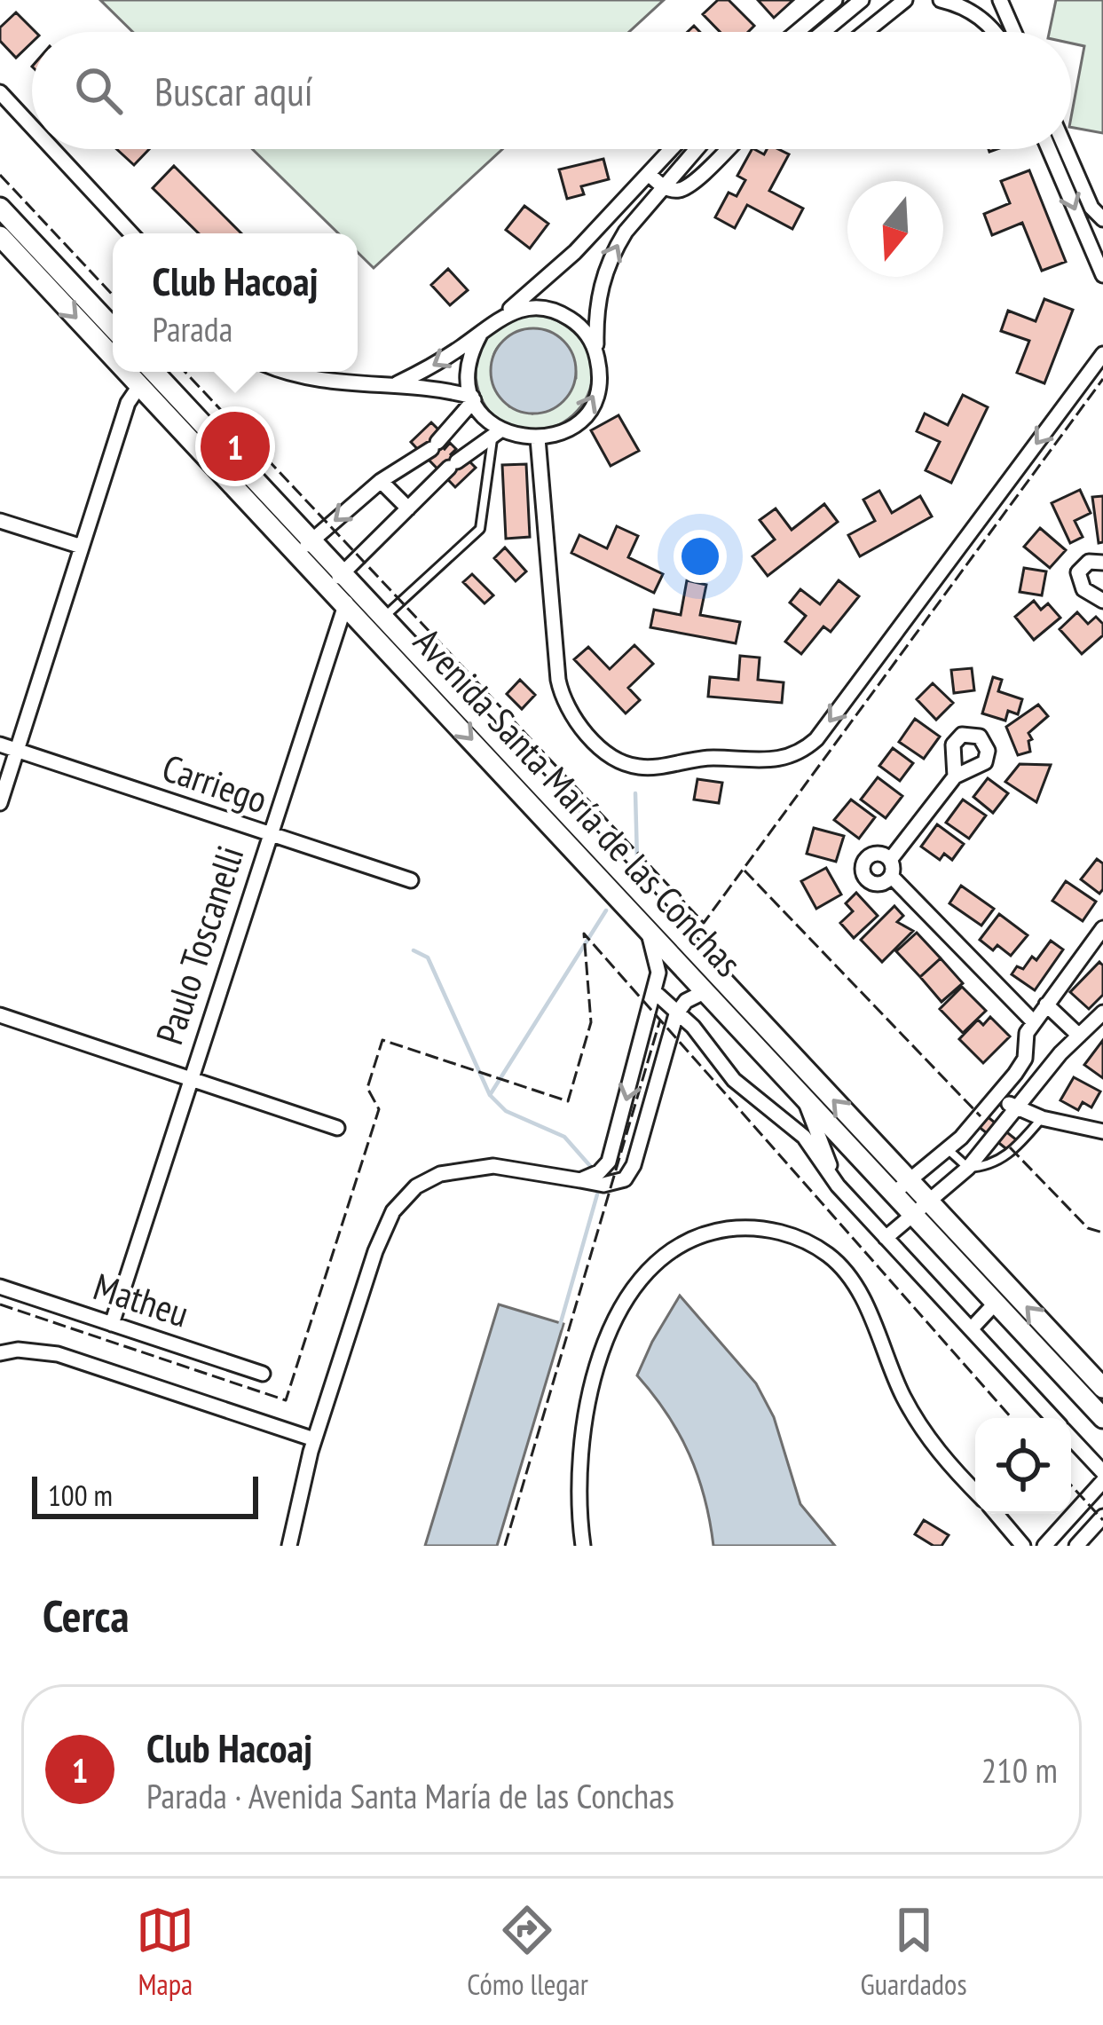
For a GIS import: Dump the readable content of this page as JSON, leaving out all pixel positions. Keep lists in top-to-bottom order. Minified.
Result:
{"streets":{"main road":["Avenida Santa María de las Conchas"],"street":["Carriego","Paulo Toscanelli","Matheu"]},"crossings":[["Carriego","Paulo Toscanelli"],["Avenida Santa María de las Conchas","Paulo Toscanelli"],["Paulo Toscanelli","Matheu"]],"scale_bar":"100 m","north":"bottom","page":{"search":"Buscar aquí","popup":["Club Hacoaj","Parada"],"pins":"1","scale":"100 m","heading":"Cerca","list":[{"mark":"1","name":"Club Hacoaj","note":"Parada · Avenida Santa María de las Conchas","value":"210 m"}],"nav":["Mapa","Cómo llegar","Guardados"]}}
